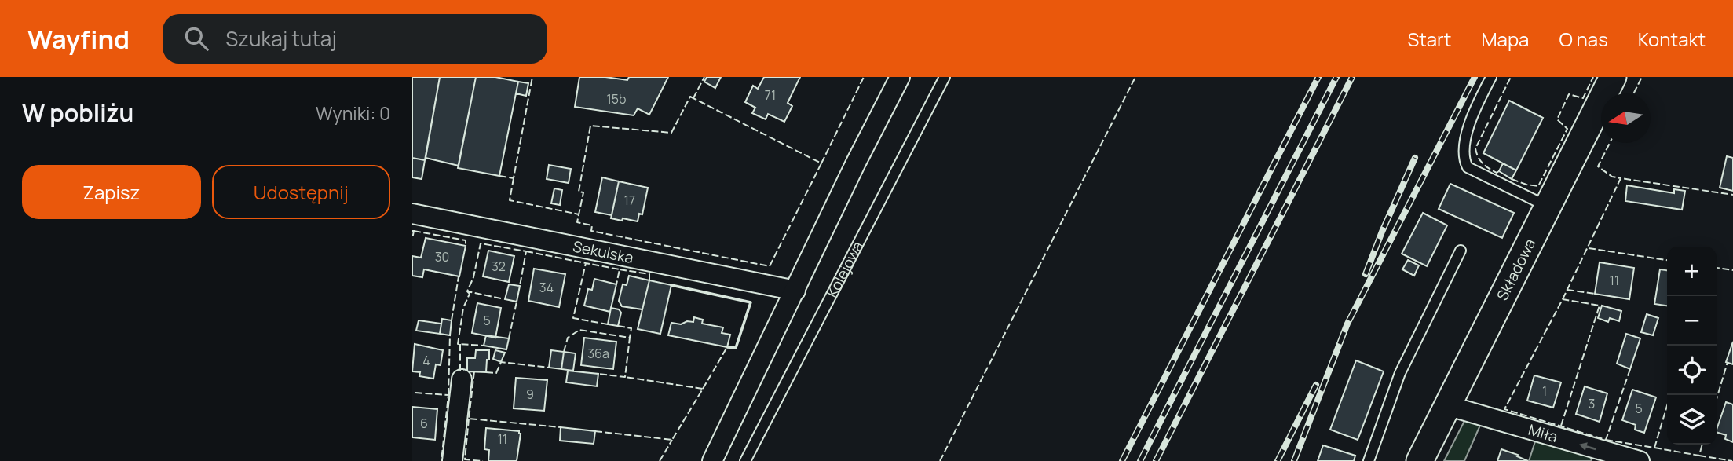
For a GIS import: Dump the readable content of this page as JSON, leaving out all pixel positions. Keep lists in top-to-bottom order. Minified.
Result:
{"streets":{"main road":["Składowa"],"street":["Sekulska","Miła"],"lane":["Kolejowa"]},"crossings":[["Składowa","Miła"]],"one_way":["Miła"],"house_numbers":["71","15b","17","30","32","11","34","5","36a","4","1","9","3","5","6","11"],"north":"left","page":{"header":"Wayfind","search":"Szukaj tutaj","nav":["Start","Mapa","O nas","Kontakt"],"heading":["W pobliżu","Wyniki: 0"],"buttons":["Zapisz","Udostępnij"],"map_buttons":["+","−"]}}
